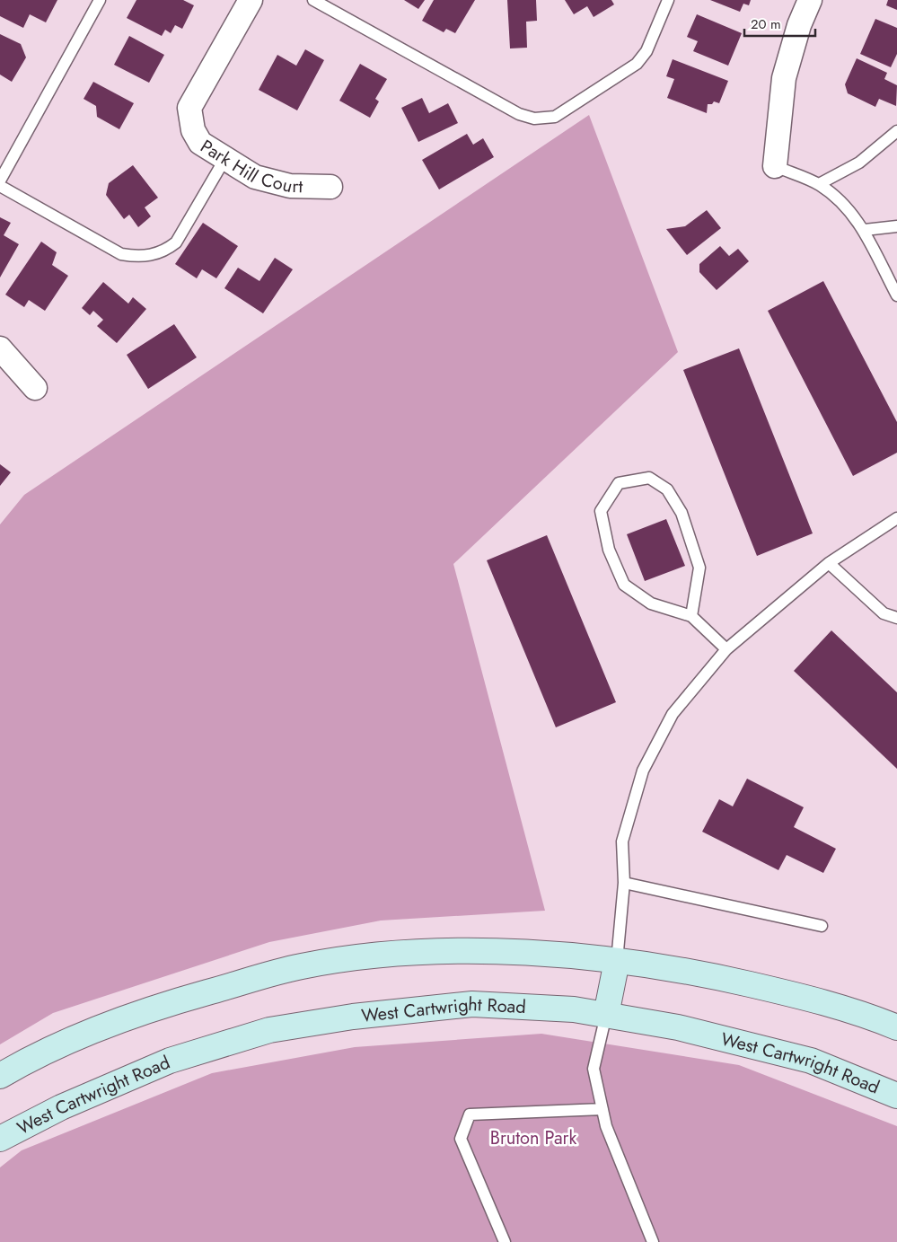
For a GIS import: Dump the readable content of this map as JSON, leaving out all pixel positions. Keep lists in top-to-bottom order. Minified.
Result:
{"streets":{"main road":["West Cartwright Road"],"street":["Park Hill Court"]},"parks":["Bruton Park"],"scale_bar":"20 m"}
